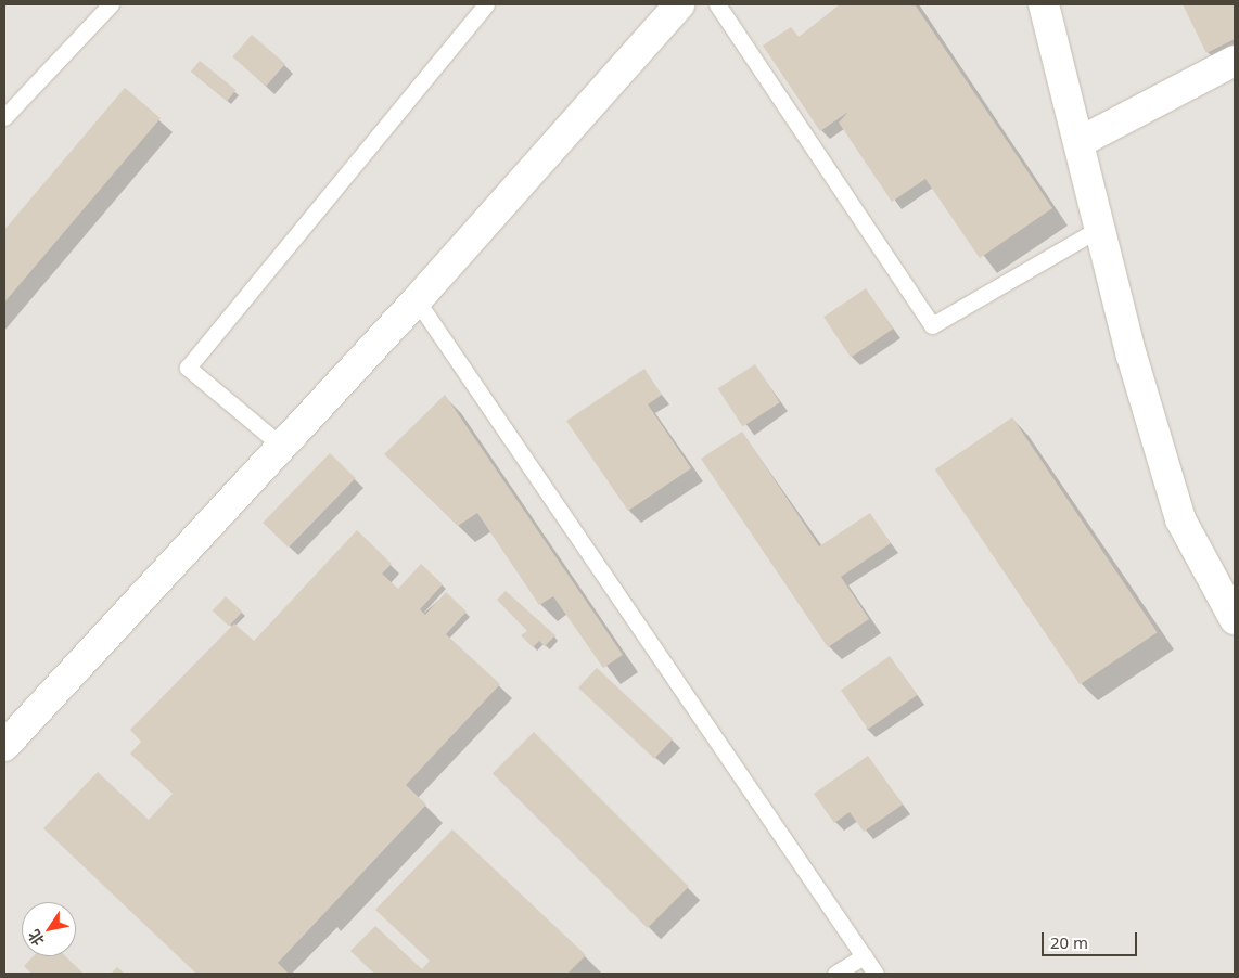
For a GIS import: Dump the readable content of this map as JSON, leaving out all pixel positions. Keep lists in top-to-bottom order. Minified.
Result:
{"scale_bar":"20 m","north":"bottom left"}
